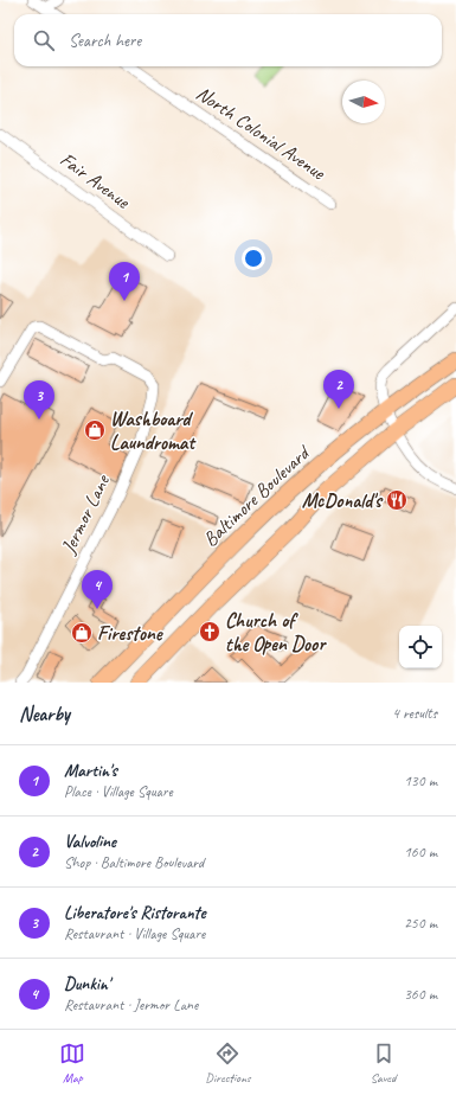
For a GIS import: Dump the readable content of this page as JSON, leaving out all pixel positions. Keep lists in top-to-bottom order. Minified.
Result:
{"streets":{"highway":["Baltimore Boulevard"],"street":["North Colonial Avenue","Fair Avenue","Jermor Lane"]},"places":{"shop":["Washboard Laundromat","Firestone"],"restaurant":["McDonald's"],"church":["Church of the Open Door"]},"north":"right","page":{"search":"Search here","pins":["1","2","3","4"],"heading":["Nearby","4 results"],"list":[{"mark":"1","name":"Martin's","note":"Place · Village Square","value":"130 m"},{"mark":"2","name":"Valvoline","note":"Shop · Baltimore Boulevard","value":"160 m"},{"mark":"3","name":"Liberatore's Ristorante","note":"Restaurant · Village Square","value":"250 m"},{"mark":"4","name":"Dunkin'","note":"Restaurant · Jermor Lane","value":"360 m"}],"nav":["Map","Directions","Saved"]}}
